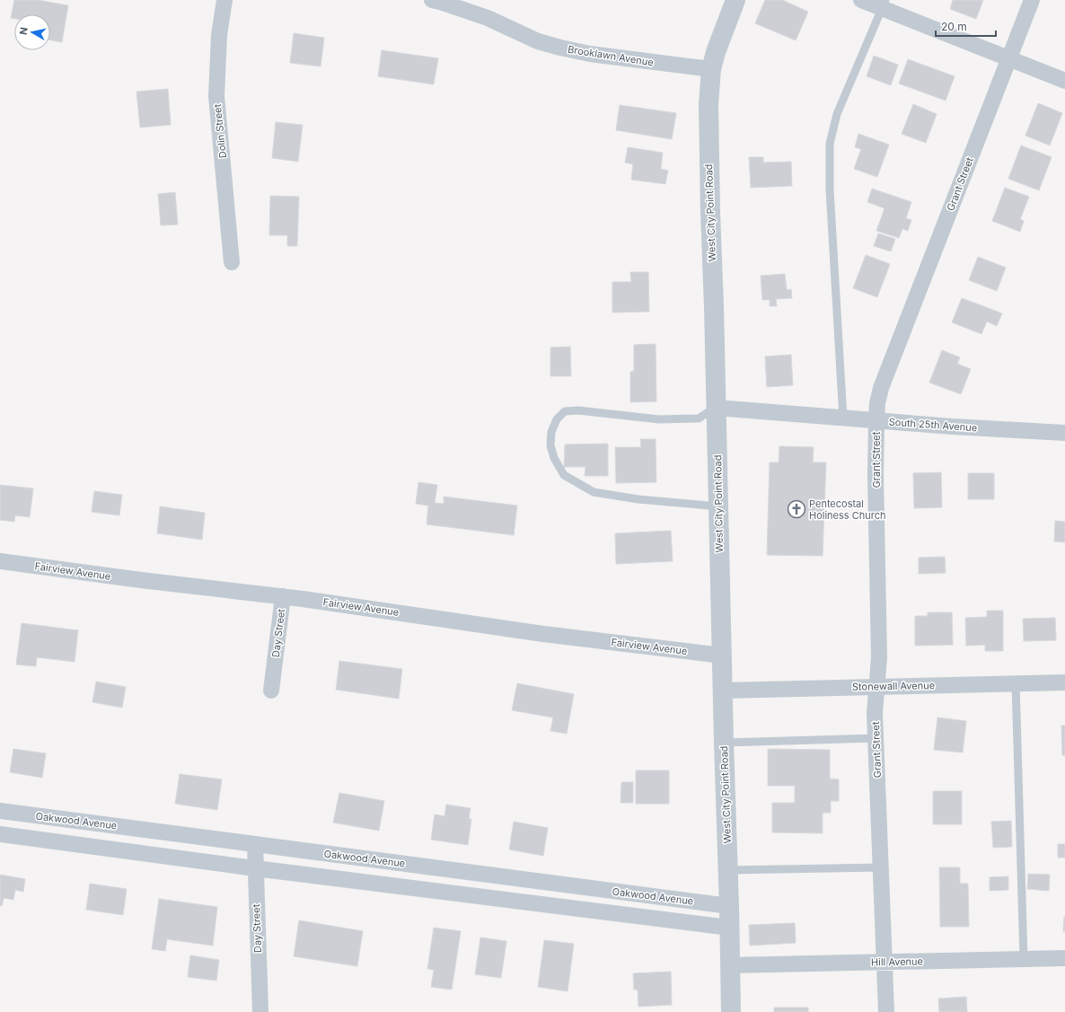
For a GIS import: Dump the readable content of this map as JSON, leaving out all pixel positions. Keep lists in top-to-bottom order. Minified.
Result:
{"streets":{"street":["Brooklawn Avenue","Dolin Street","Grant Street","West City Point Road","South 25th Avenue","Fairview Avenue","Day Street","Stonewall Avenue","Oakwood Avenue","Hill Avenue"]},"crossings":[["Brooklawn Avenue","West City Point Road"],["Grant Street","South 25th Avenue"],["Grant Street","Stonewall Avenue"],["Grant Street","Hill Avenue"],["West City Point Road","South 25th Avenue"],["West City Point Road","Fairview Avenue"],["West City Point Road","Stonewall Avenue"],["West City Point Road","Oakwood Avenue"],["West City Point Road","Hill Avenue"],["Fairview Avenue","Day Street"],["Day Street","Oakwood Avenue"]],"places":{"church":["Pentecostal Holiness Church"]},"scale_bar":"20 m","north":"left"}
